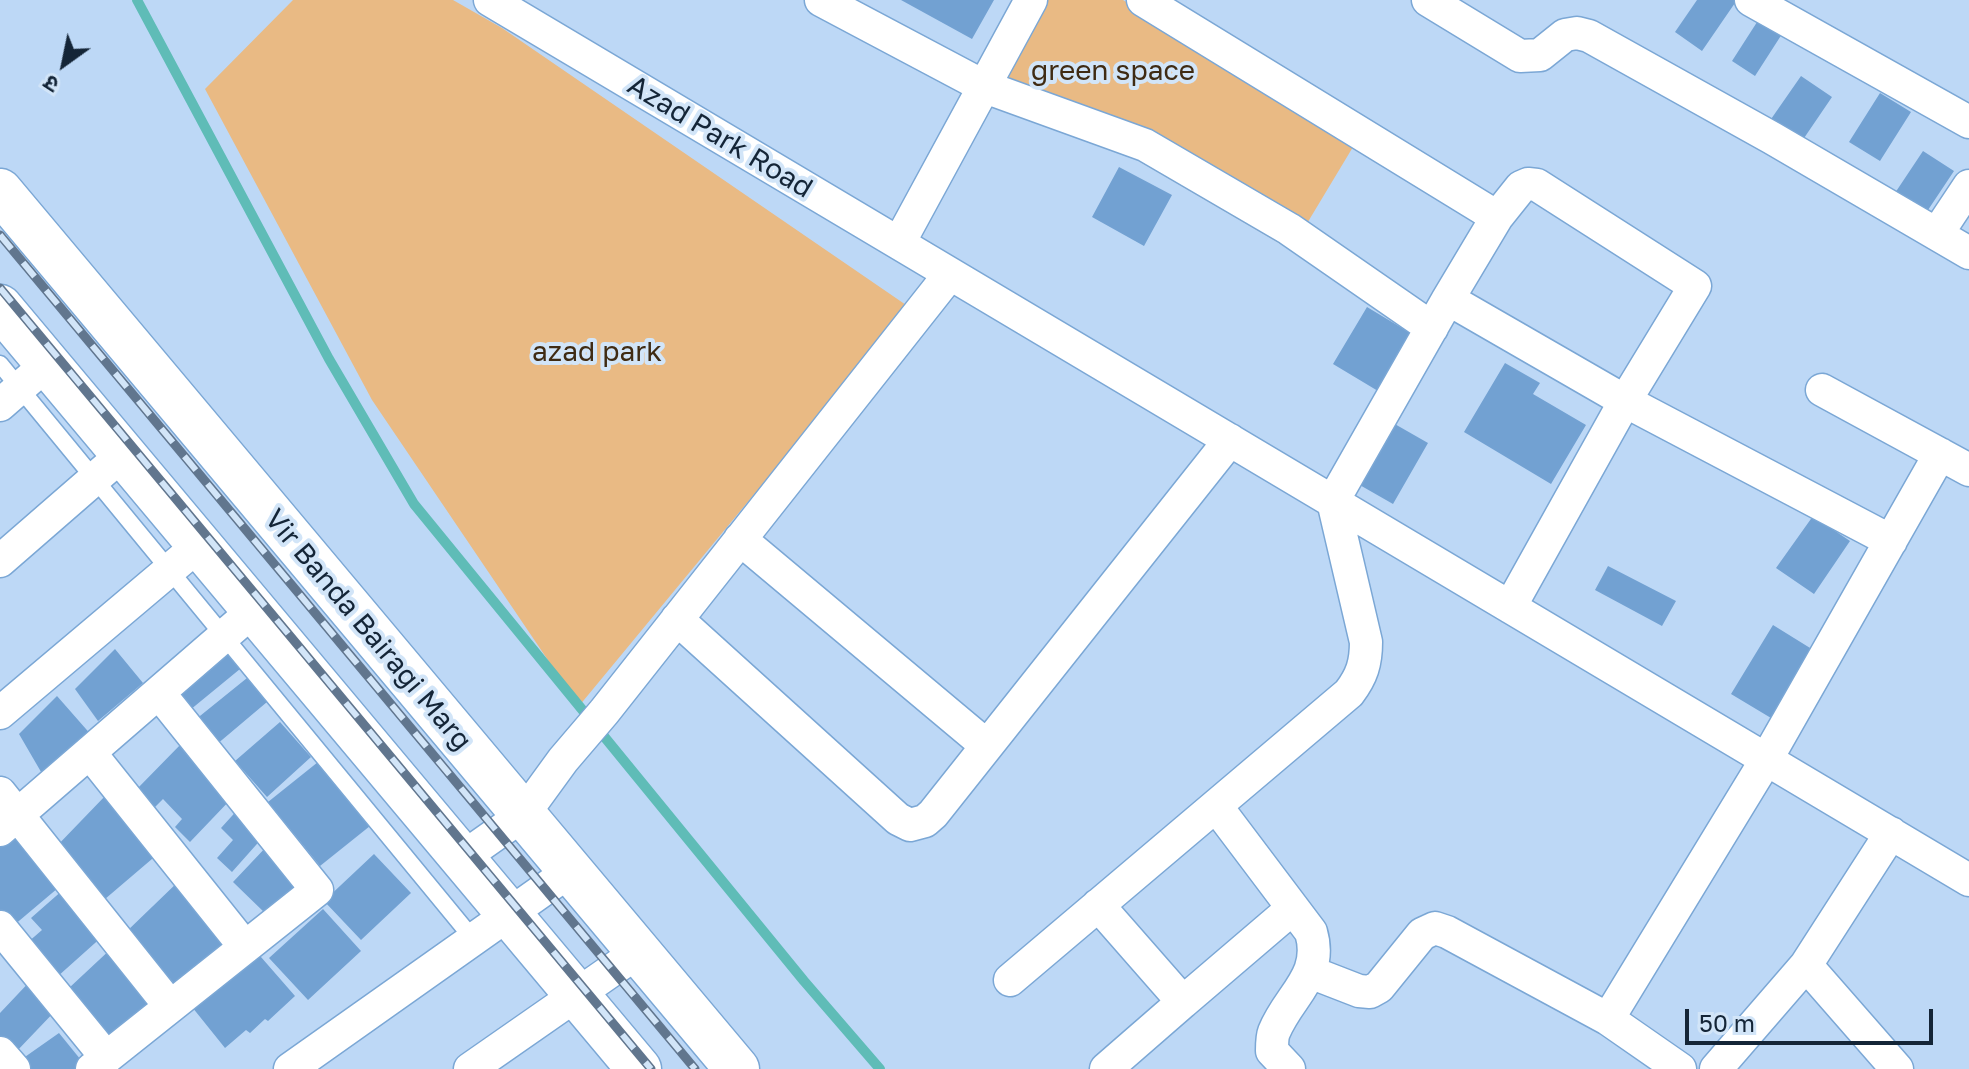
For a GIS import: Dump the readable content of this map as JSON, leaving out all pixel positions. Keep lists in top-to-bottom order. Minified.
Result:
{"streets":{"main road":["Vir Banda Bairagi Marg"],"street":["Azad Park Road"]},"parks":["green space","azad park"],"scale_bar":"50 m","north":"bottom left"}
